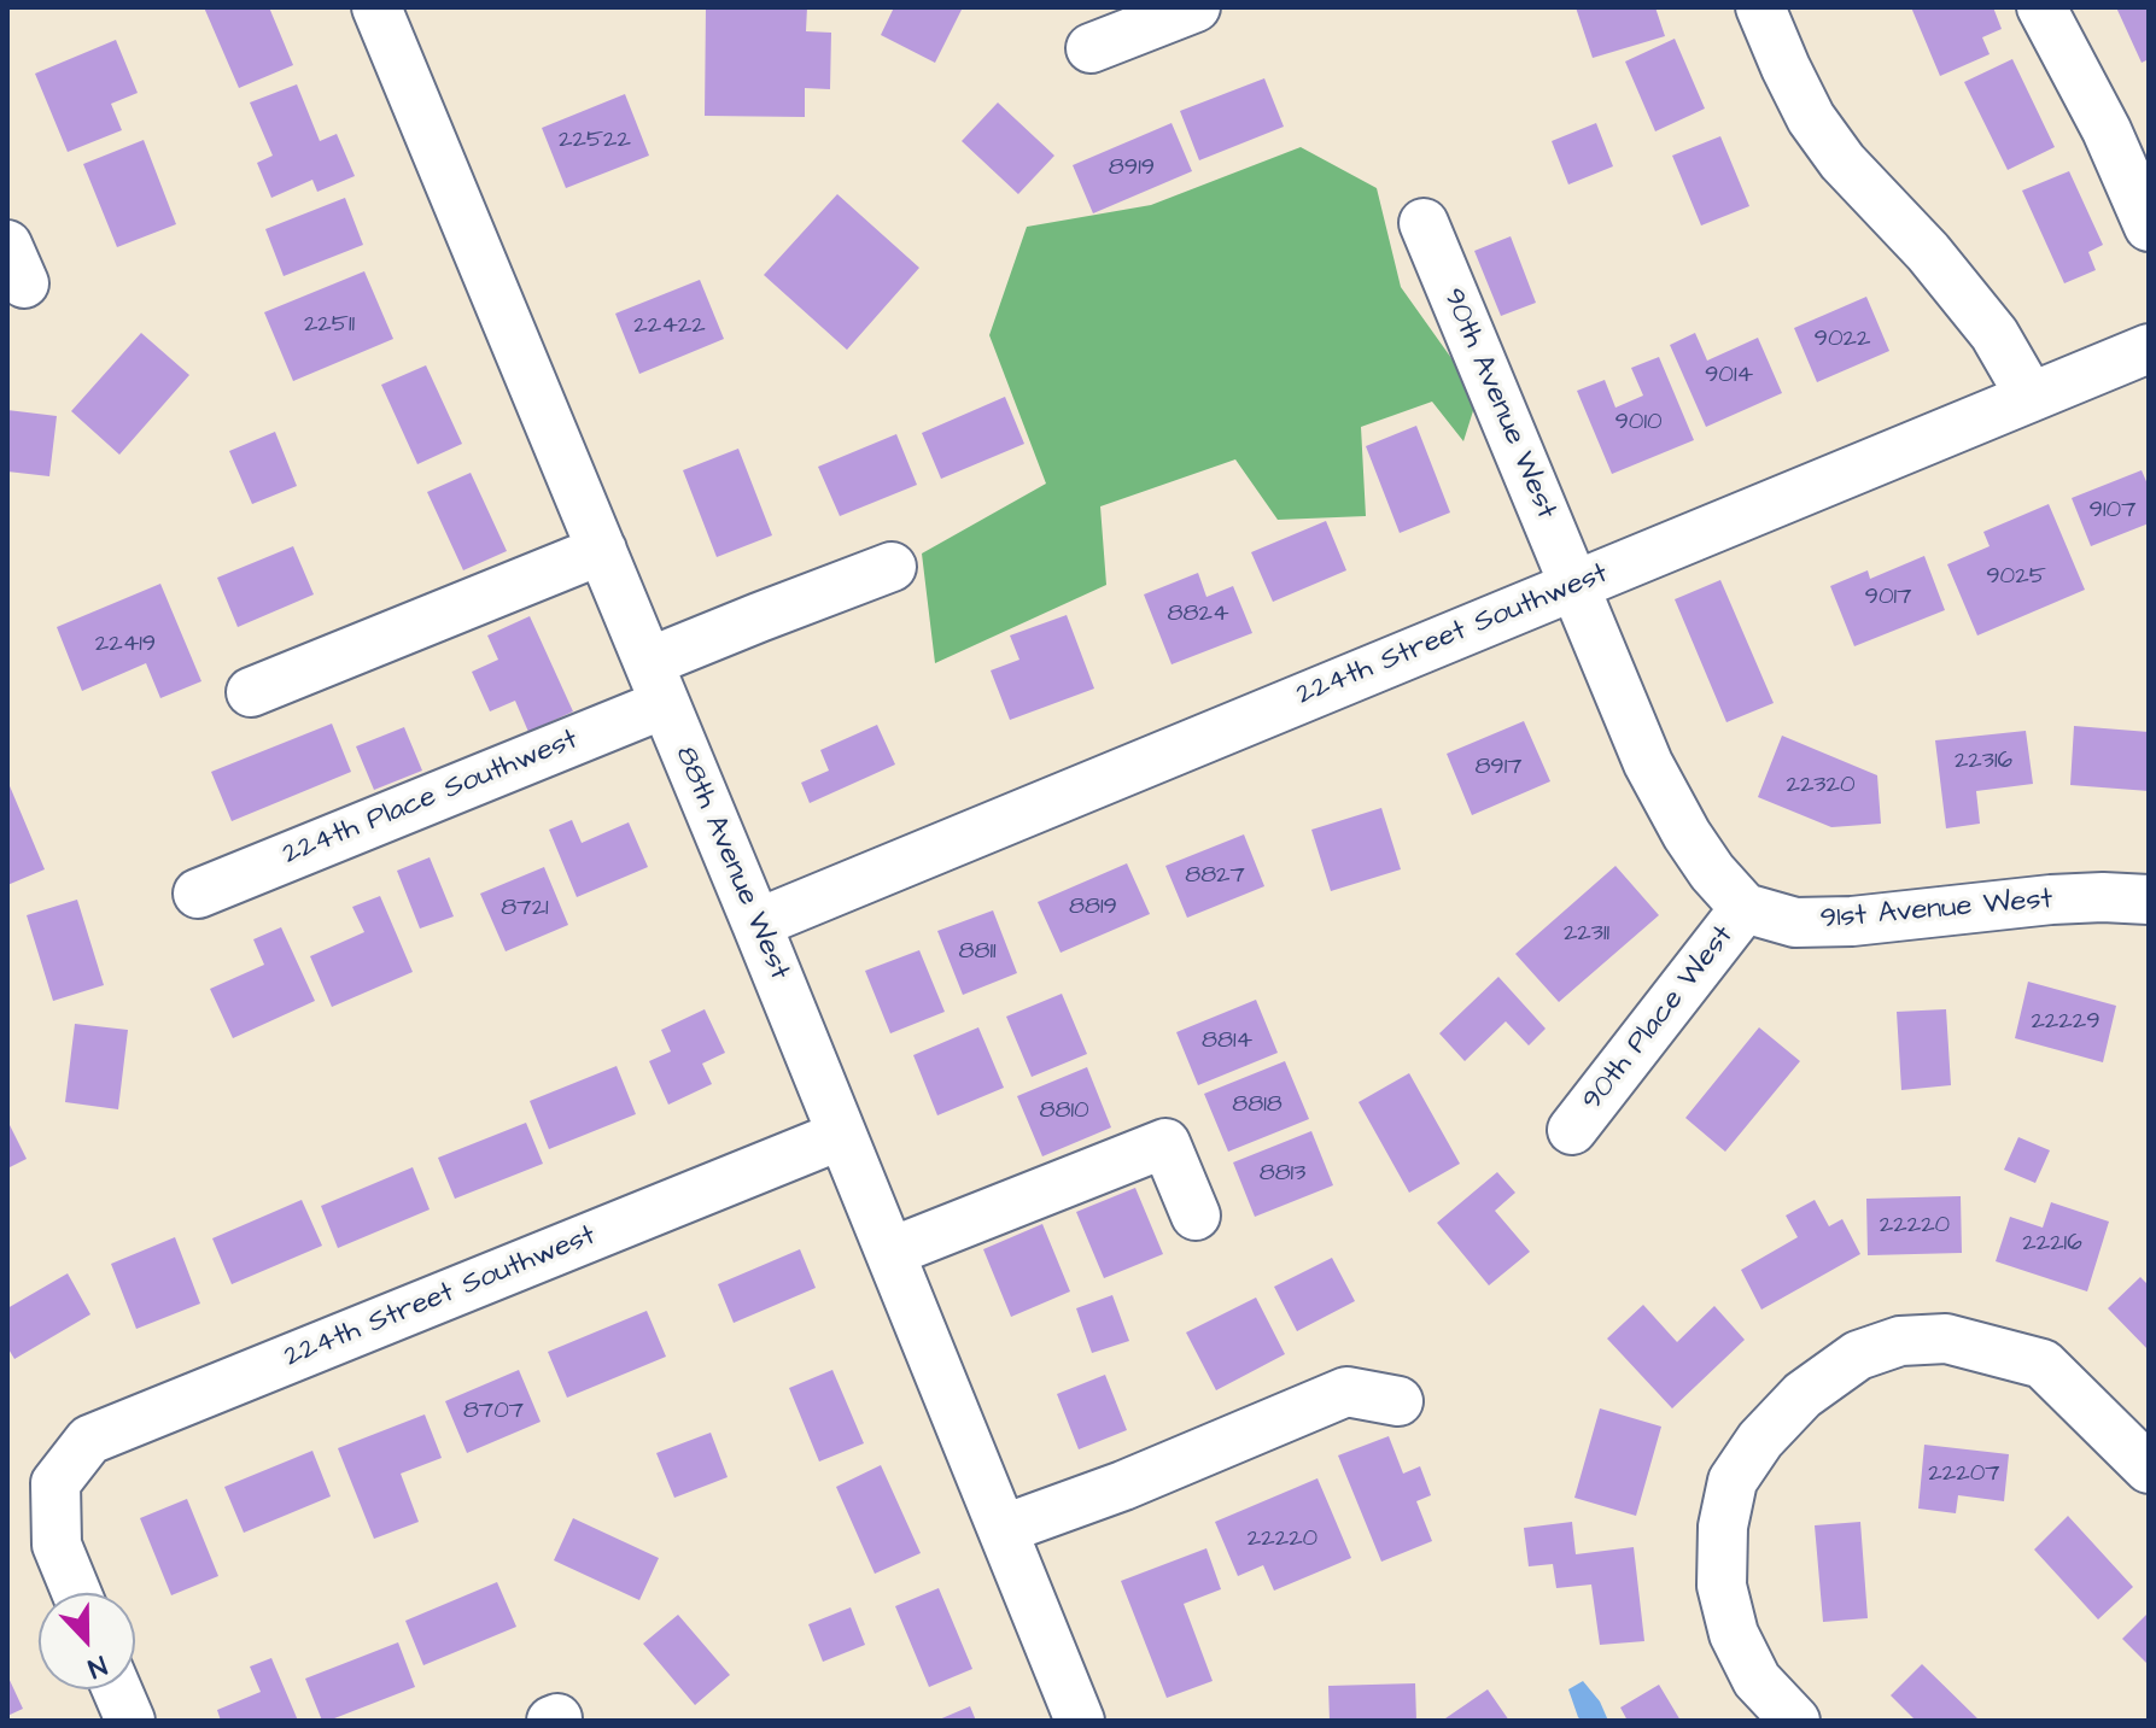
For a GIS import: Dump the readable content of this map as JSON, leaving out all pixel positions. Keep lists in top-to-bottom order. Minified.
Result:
{"streets":{"street":["90th Avenue West","224th Street Southwest","224th Place Southwest","88th Avenue West","91st Avenue West","90th Place West"]},"crossings":[["90th Avenue West","224th Street Southwest"],["224th Street Southwest","88th Avenue West"],["224th Place Southwest","88th Avenue West"],["91st Avenue West","90th Place West"]],"house_numbers":["22522","8919","22511","22422","9022","9014","9010","9107","9025","9017","8824","22419","22316","8917","22320","8827","8819","8721","22311","8811","22229","8814","8818","8810","8813","22220","22216","8707","22207","22220"],"north":"bottom"}
